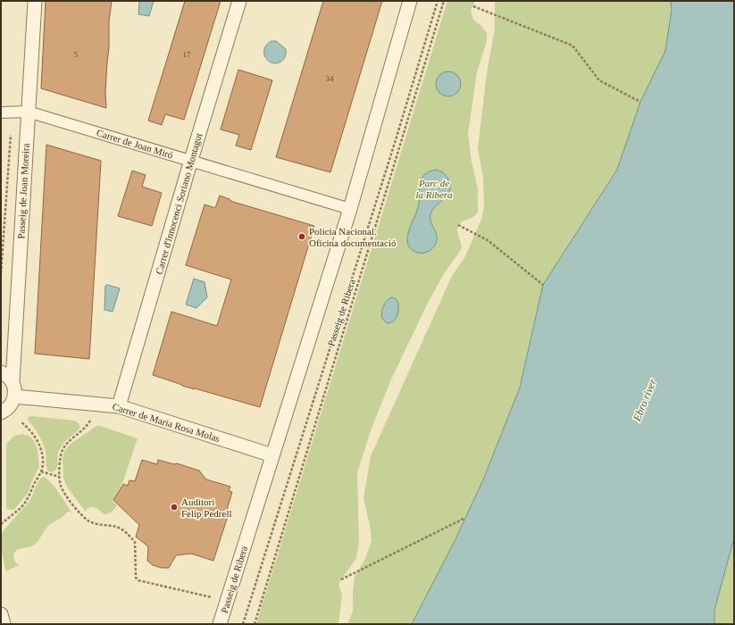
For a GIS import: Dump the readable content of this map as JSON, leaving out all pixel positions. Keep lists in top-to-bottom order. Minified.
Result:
{"streets":{"street":["Carrer de Joan Miró","Passeig de Joan Moreira","Carrer d'Innocenci Soriano Montagut","Passeig de Ribera","Carrer de Maria Rosa Molas"]},"crossings":[["Carrer de Joan Miró","Passeig de Joan Moreira"],["Carrer de Joan Miró","Carrer d'Innocenci Soriano Montagut"],["Carrer de Joan Miró","Passeig de Ribera"],["Passeig de Joan Moreira","Carrer de Maria Rosa Molas"],["Carrer d'Innocenci Soriano Montagut","Carrer de Maria Rosa Molas"],["Passeig de Ribera","Carrer de Maria Rosa Molas"]],"water":["Ebro river"],"parks":["Parc de la Ribera"],"places":["Policia Nacional. Oficina documentació","Auditori Felip Pedrell"],"house_numbers":["5","17","34"]}
